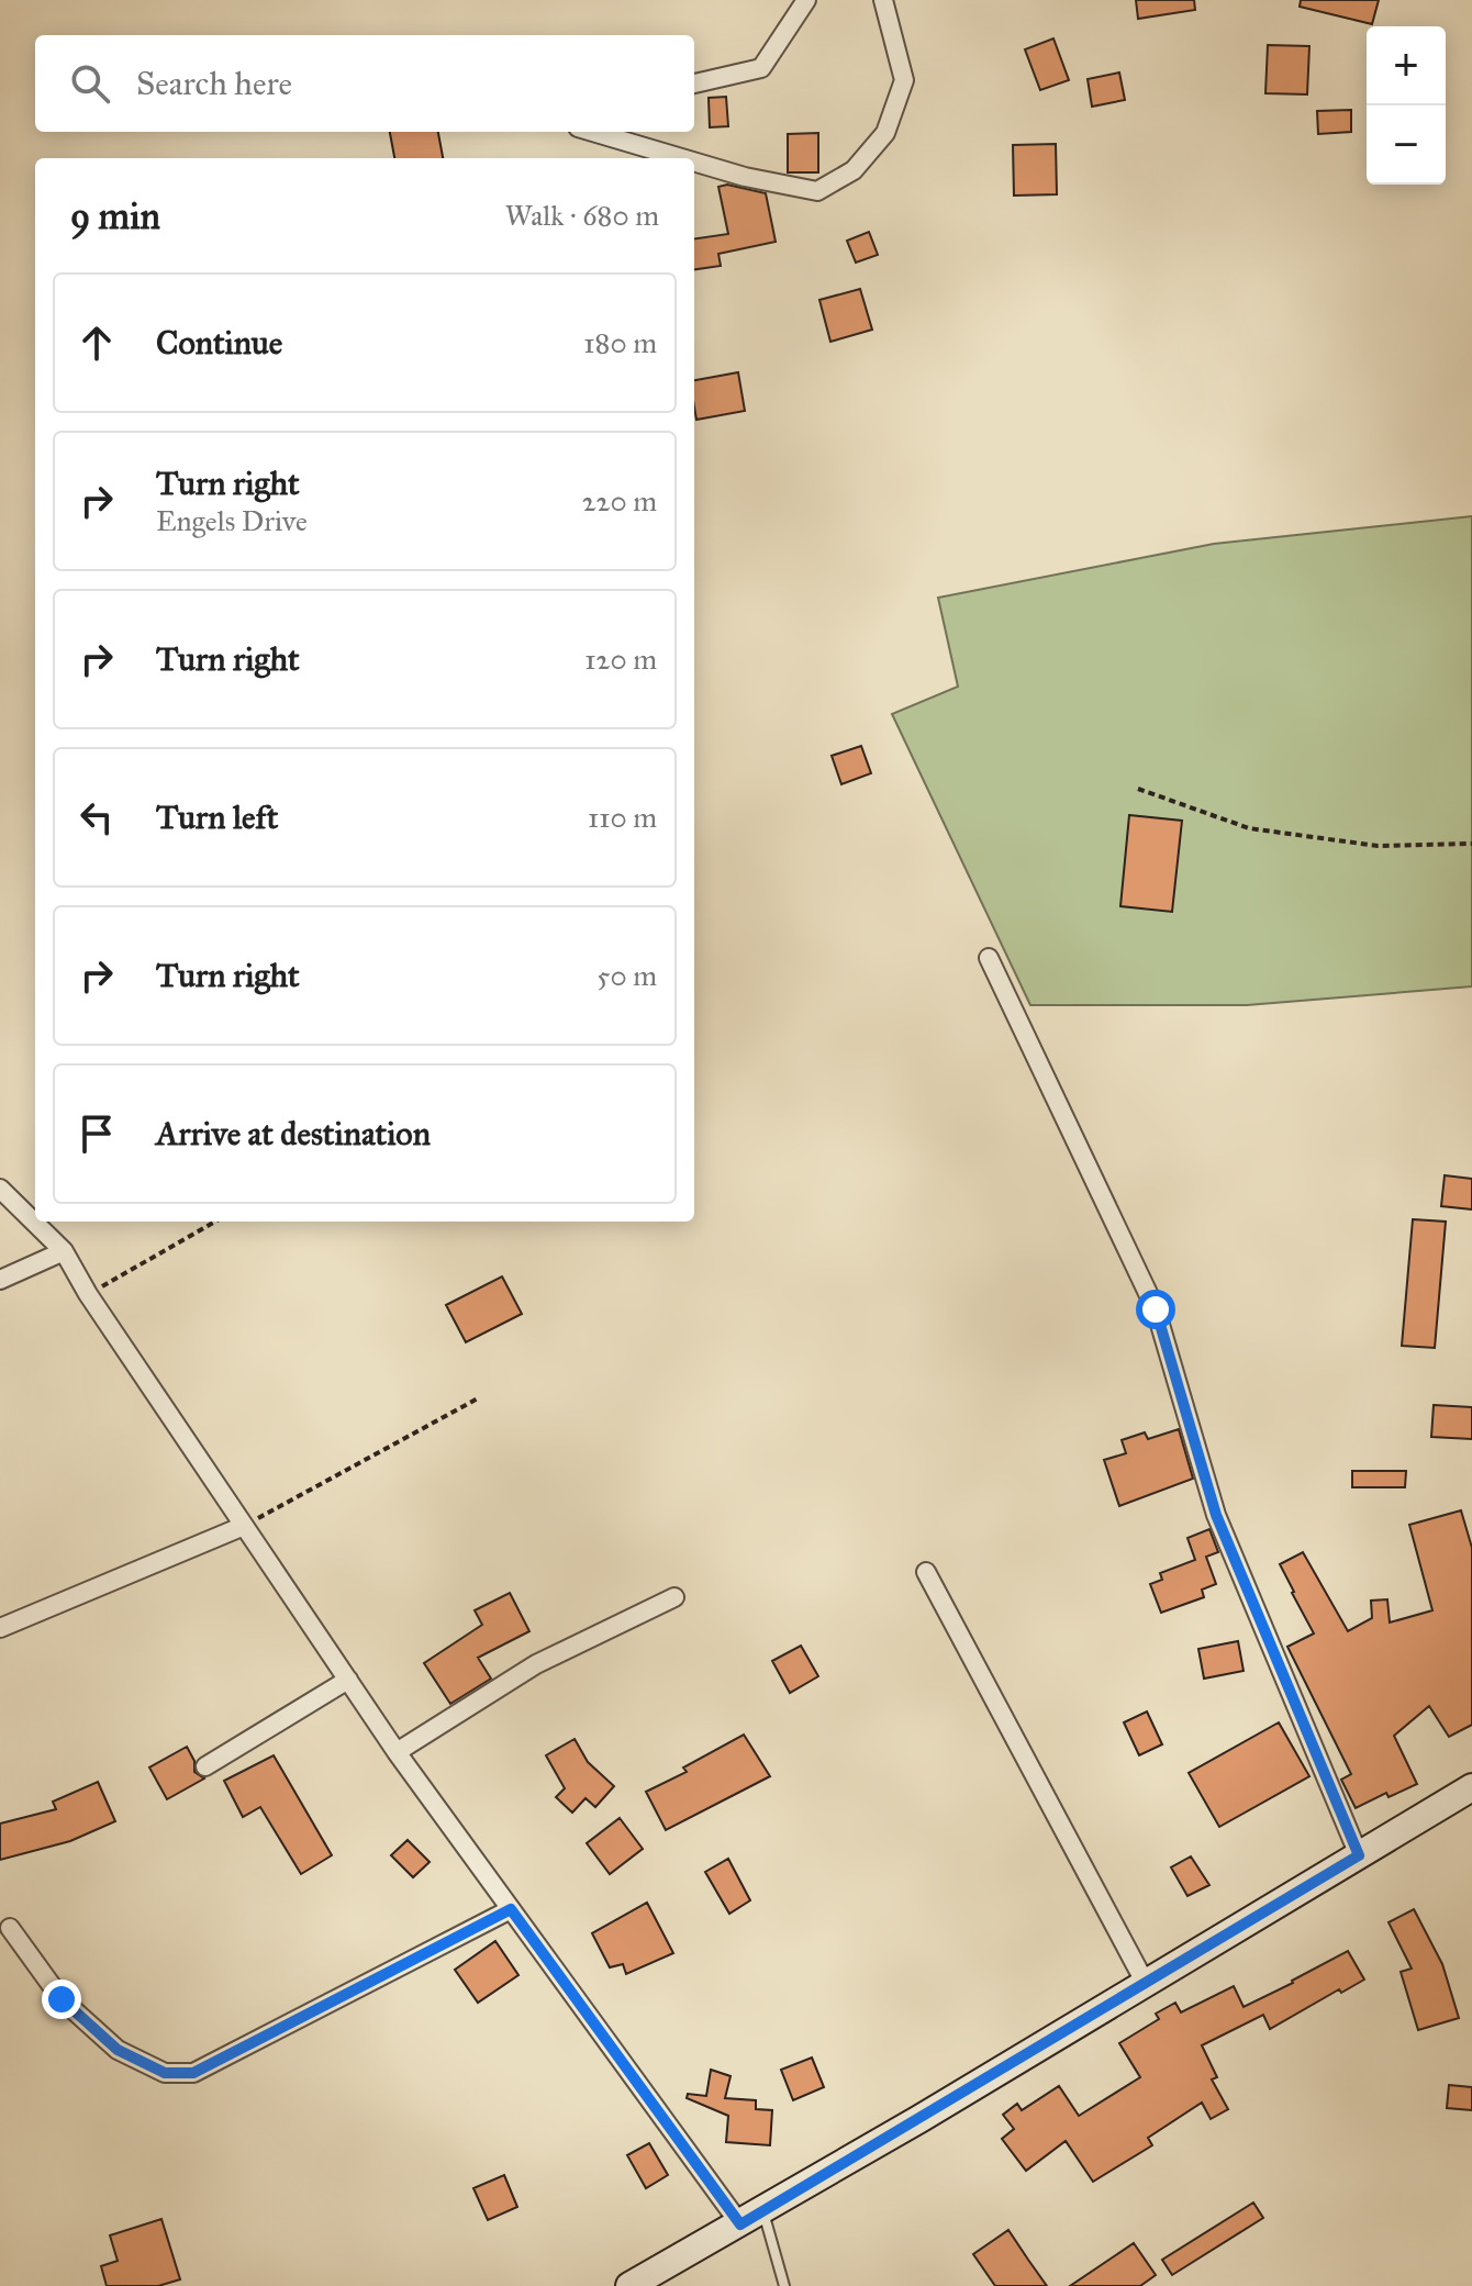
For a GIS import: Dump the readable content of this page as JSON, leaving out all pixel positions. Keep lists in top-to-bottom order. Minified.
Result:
{"page":{"map_buttons":["+","−"],"search":"Search here","heading":["9 min","Walk · 680 m"],"list":[["Continue","180 m"],["Turn right","Engels Drive","220 m"],["Turn right","120 m"],["Turn left","110 m"],["Turn right","50 m"],"Arrive at destination"]}}
